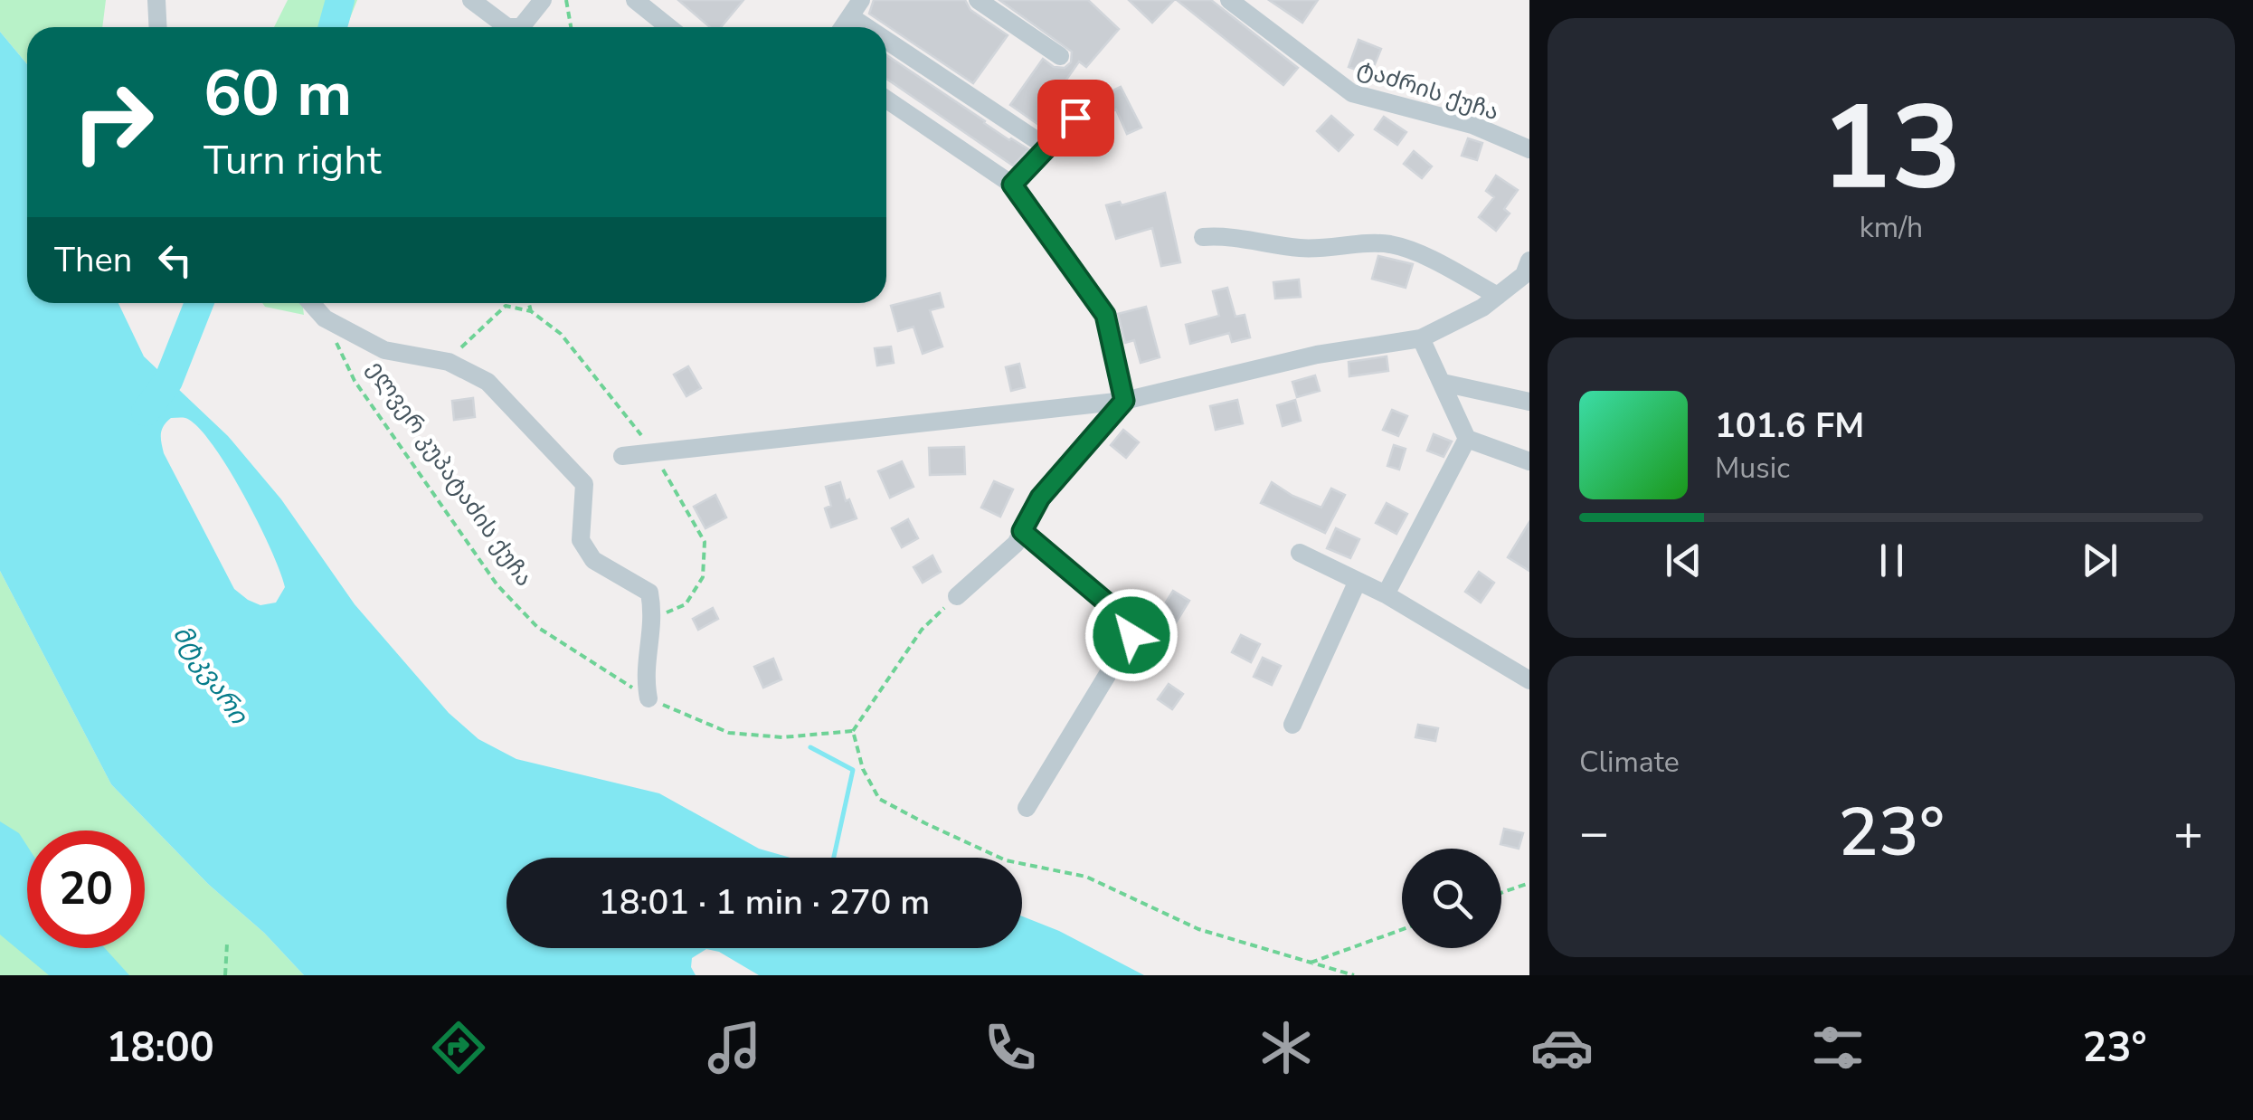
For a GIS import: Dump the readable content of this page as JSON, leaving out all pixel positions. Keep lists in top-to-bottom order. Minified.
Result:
{"streets":{"street":["ტაძრის ქუჩა","ელვერ კუპატაძის ქუჩა"]},"water":["მტკვარი"],"page":{"tile":[["13","km/h"],"Climate"],"turn":["60 m","Turn right"],"then":"Then","song":["101.6 FM","Music"],"heat":["−","23°","+"],"limit":"20","trip":"18:01 · 1 min · 270 m","tabs":["18:00","23°"]}}
